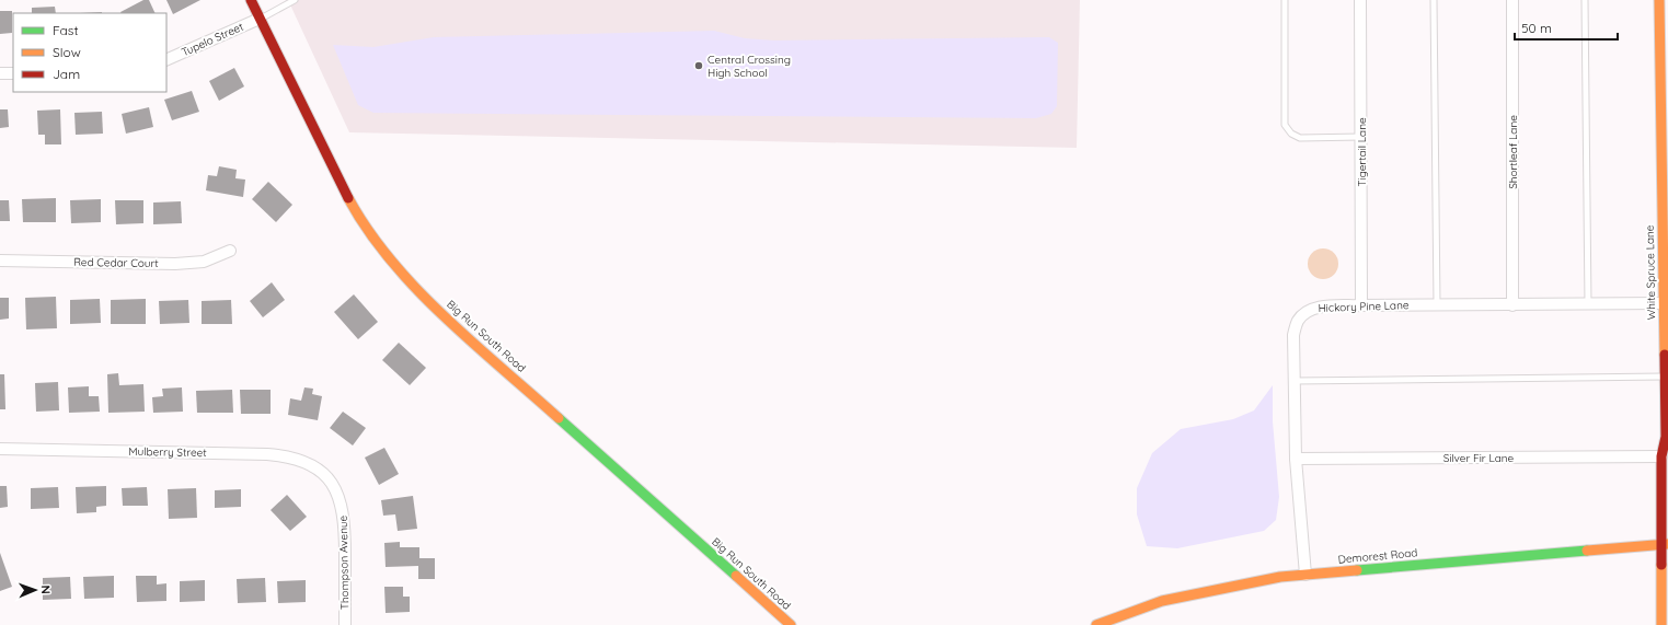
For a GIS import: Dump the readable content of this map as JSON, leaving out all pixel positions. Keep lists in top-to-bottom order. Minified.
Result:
{"streets":{"street":["Tupelo Street","Tigertail Lane","Shortleaf Lane","Red Cedar Court","White Spruce Lane","Hickory Pine Lane","Big Run South Road","Mulberry Street","Silver Fir Lane","Demorest Road","Thompson Avenue"]},"crossings":[["Tupelo Street","Big Run South Road"],["Tigertail Lane","Hickory Pine Lane"],["Shortleaf Lane","Hickory Pine Lane"],["White Spruce Lane","Hickory Pine Lane"],["White Spruce Lane","Silver Fir Lane"],["White Spruce Lane","Demorest Road"],["Hickory Pine Lane","Silver Fir Lane"],["Hickory Pine Lane","Demorest Road"],["Mulberry Street","Thompson Avenue"]],"places":["Central Crossing High School"],"legend":["Fast","Slow","Jam"],"scale_bar":"50 m","north":"right"}
